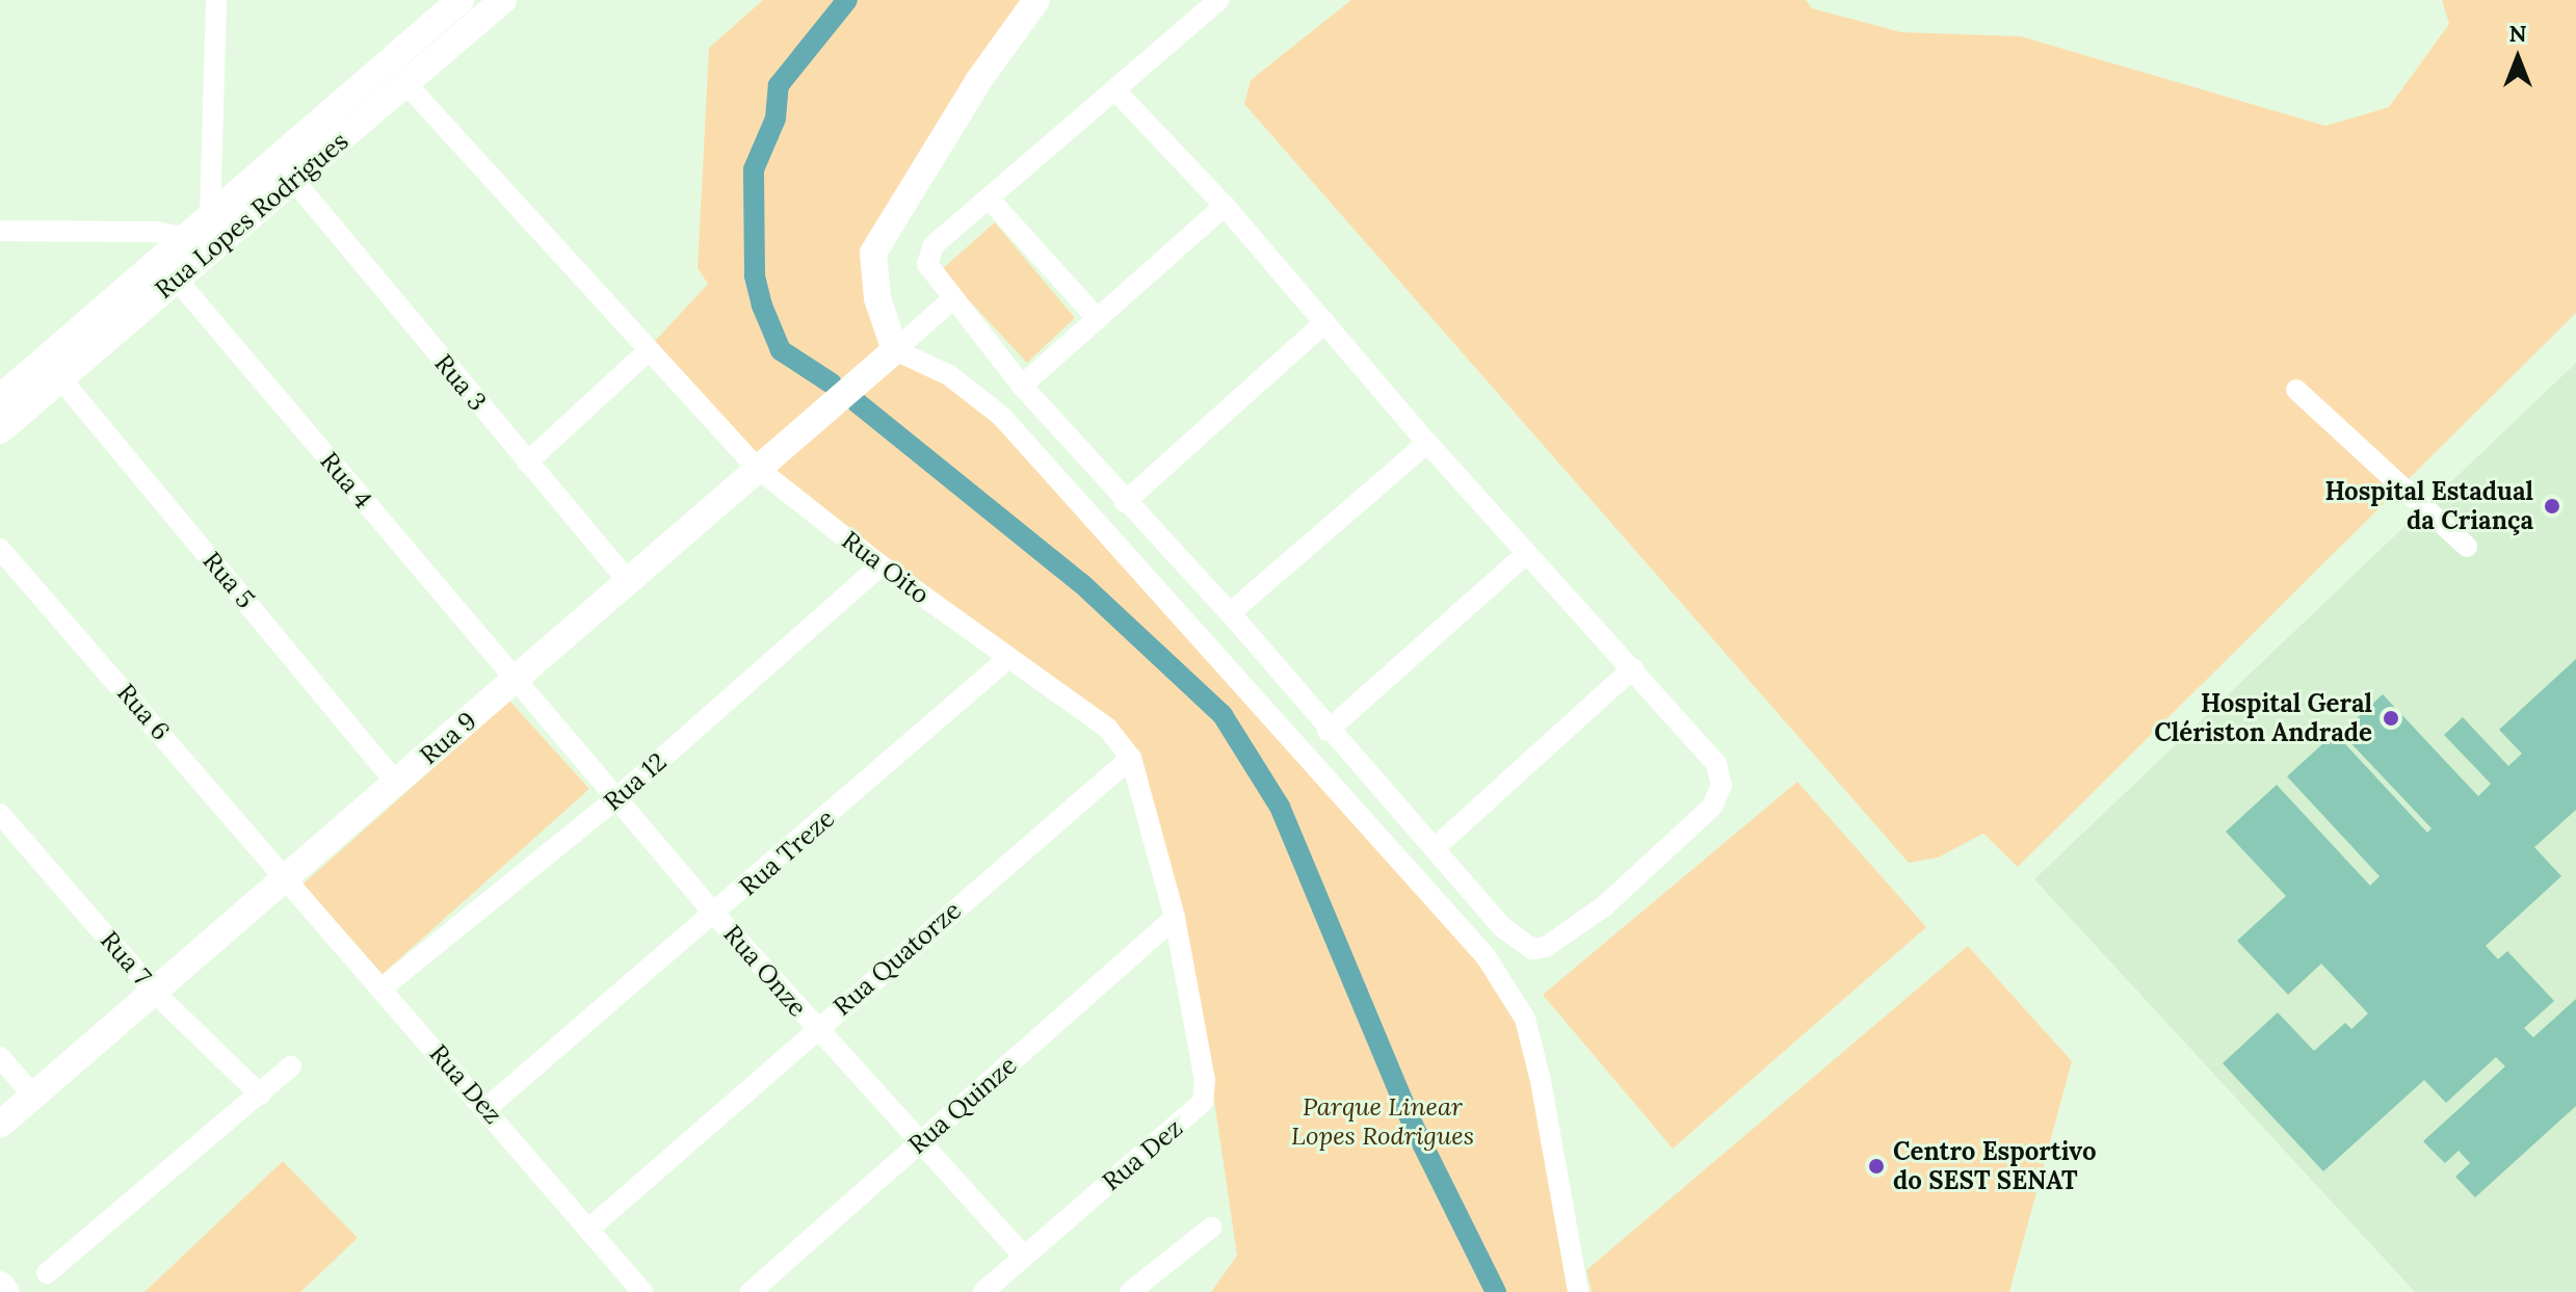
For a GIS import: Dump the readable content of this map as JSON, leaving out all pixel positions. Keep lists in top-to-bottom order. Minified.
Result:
{"streets":{"street":["Rua Lopes Rodrigues","Rua 3","Rua 4","Rua Oito","Rua 5","Rua 6","Rua 9","Rua 12","Rua Treze","Rua 7","Rua Quatorze","Rua Onze","Rua Dez","Rua Quinze"]},"crossings":[["Rua Lopes Rodrigues","Rua 3"],["Rua Lopes Rodrigues","Rua 4"],["Rua Lopes Rodrigues","Rua Oito"],["Rua Lopes Rodrigues","Rua 5"],["Rua 3","Rua 9"],["Rua 4","Rua 9"],["Rua 4","Rua Onze"],["Rua Oito","Rua 9"],["Rua Oito","Rua 12"],["Rua Oito","Rua Treze"],["Rua Oito","Rua Quatorze"],["Rua Oito","Rua Dez"],["Rua Oito","Rua Quinze"],["Rua 5","Rua 9"],["Rua 6","Rua 9"],["Rua 6","Rua Dez"],["Rua 9","Rua 7"],["Rua 9","Rua Onze"],["Rua 9","Rua Dez"],["Rua 12","Rua Onze"],["Rua 12","Rua Dez"],["Rua Treze","Rua Onze"],["Rua Treze","Rua Dez"],["Rua Quatorze","Rua Onze"],["Rua Quatorze","Rua Dez"],["Rua Onze","Rua Dez"],["Rua Onze","Rua Quinze"]],"parks":["Parque Linear Lopes Rodrigues"],"places":["Hospital Estadual da Criança","Hospital Geral Clériston Andrade","Centro Esportivo do SEST SENAT"],"north":"top"}
